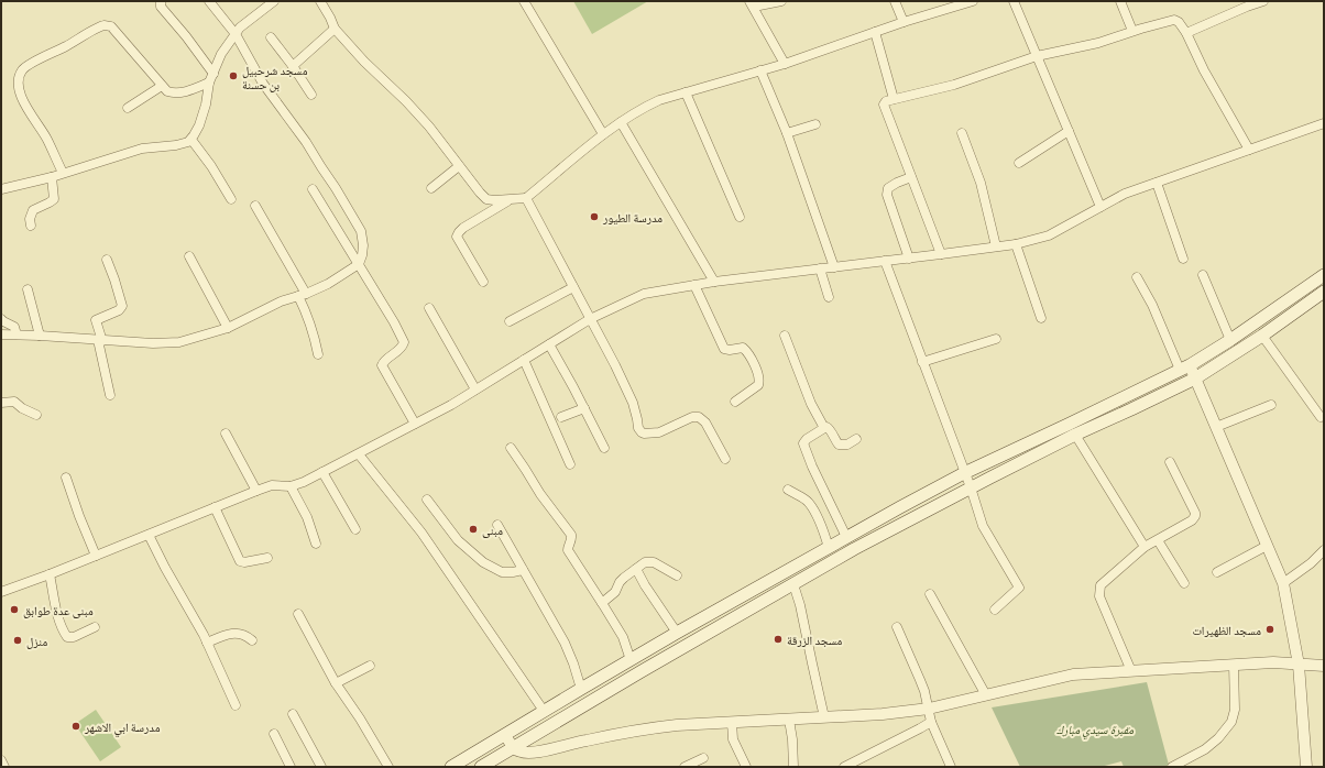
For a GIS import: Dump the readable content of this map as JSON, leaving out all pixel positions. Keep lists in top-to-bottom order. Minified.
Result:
{"parks":["مقبرة سيدي مبارك"],"places":["مسجد شرحبيل بن حسنة","مدرسة الطيور","مبنى","مبنى عدة طوابق","مسجد الظهيرات","مسجد الزرقة","منزل","مدرسة ابي الاشهر"]}
